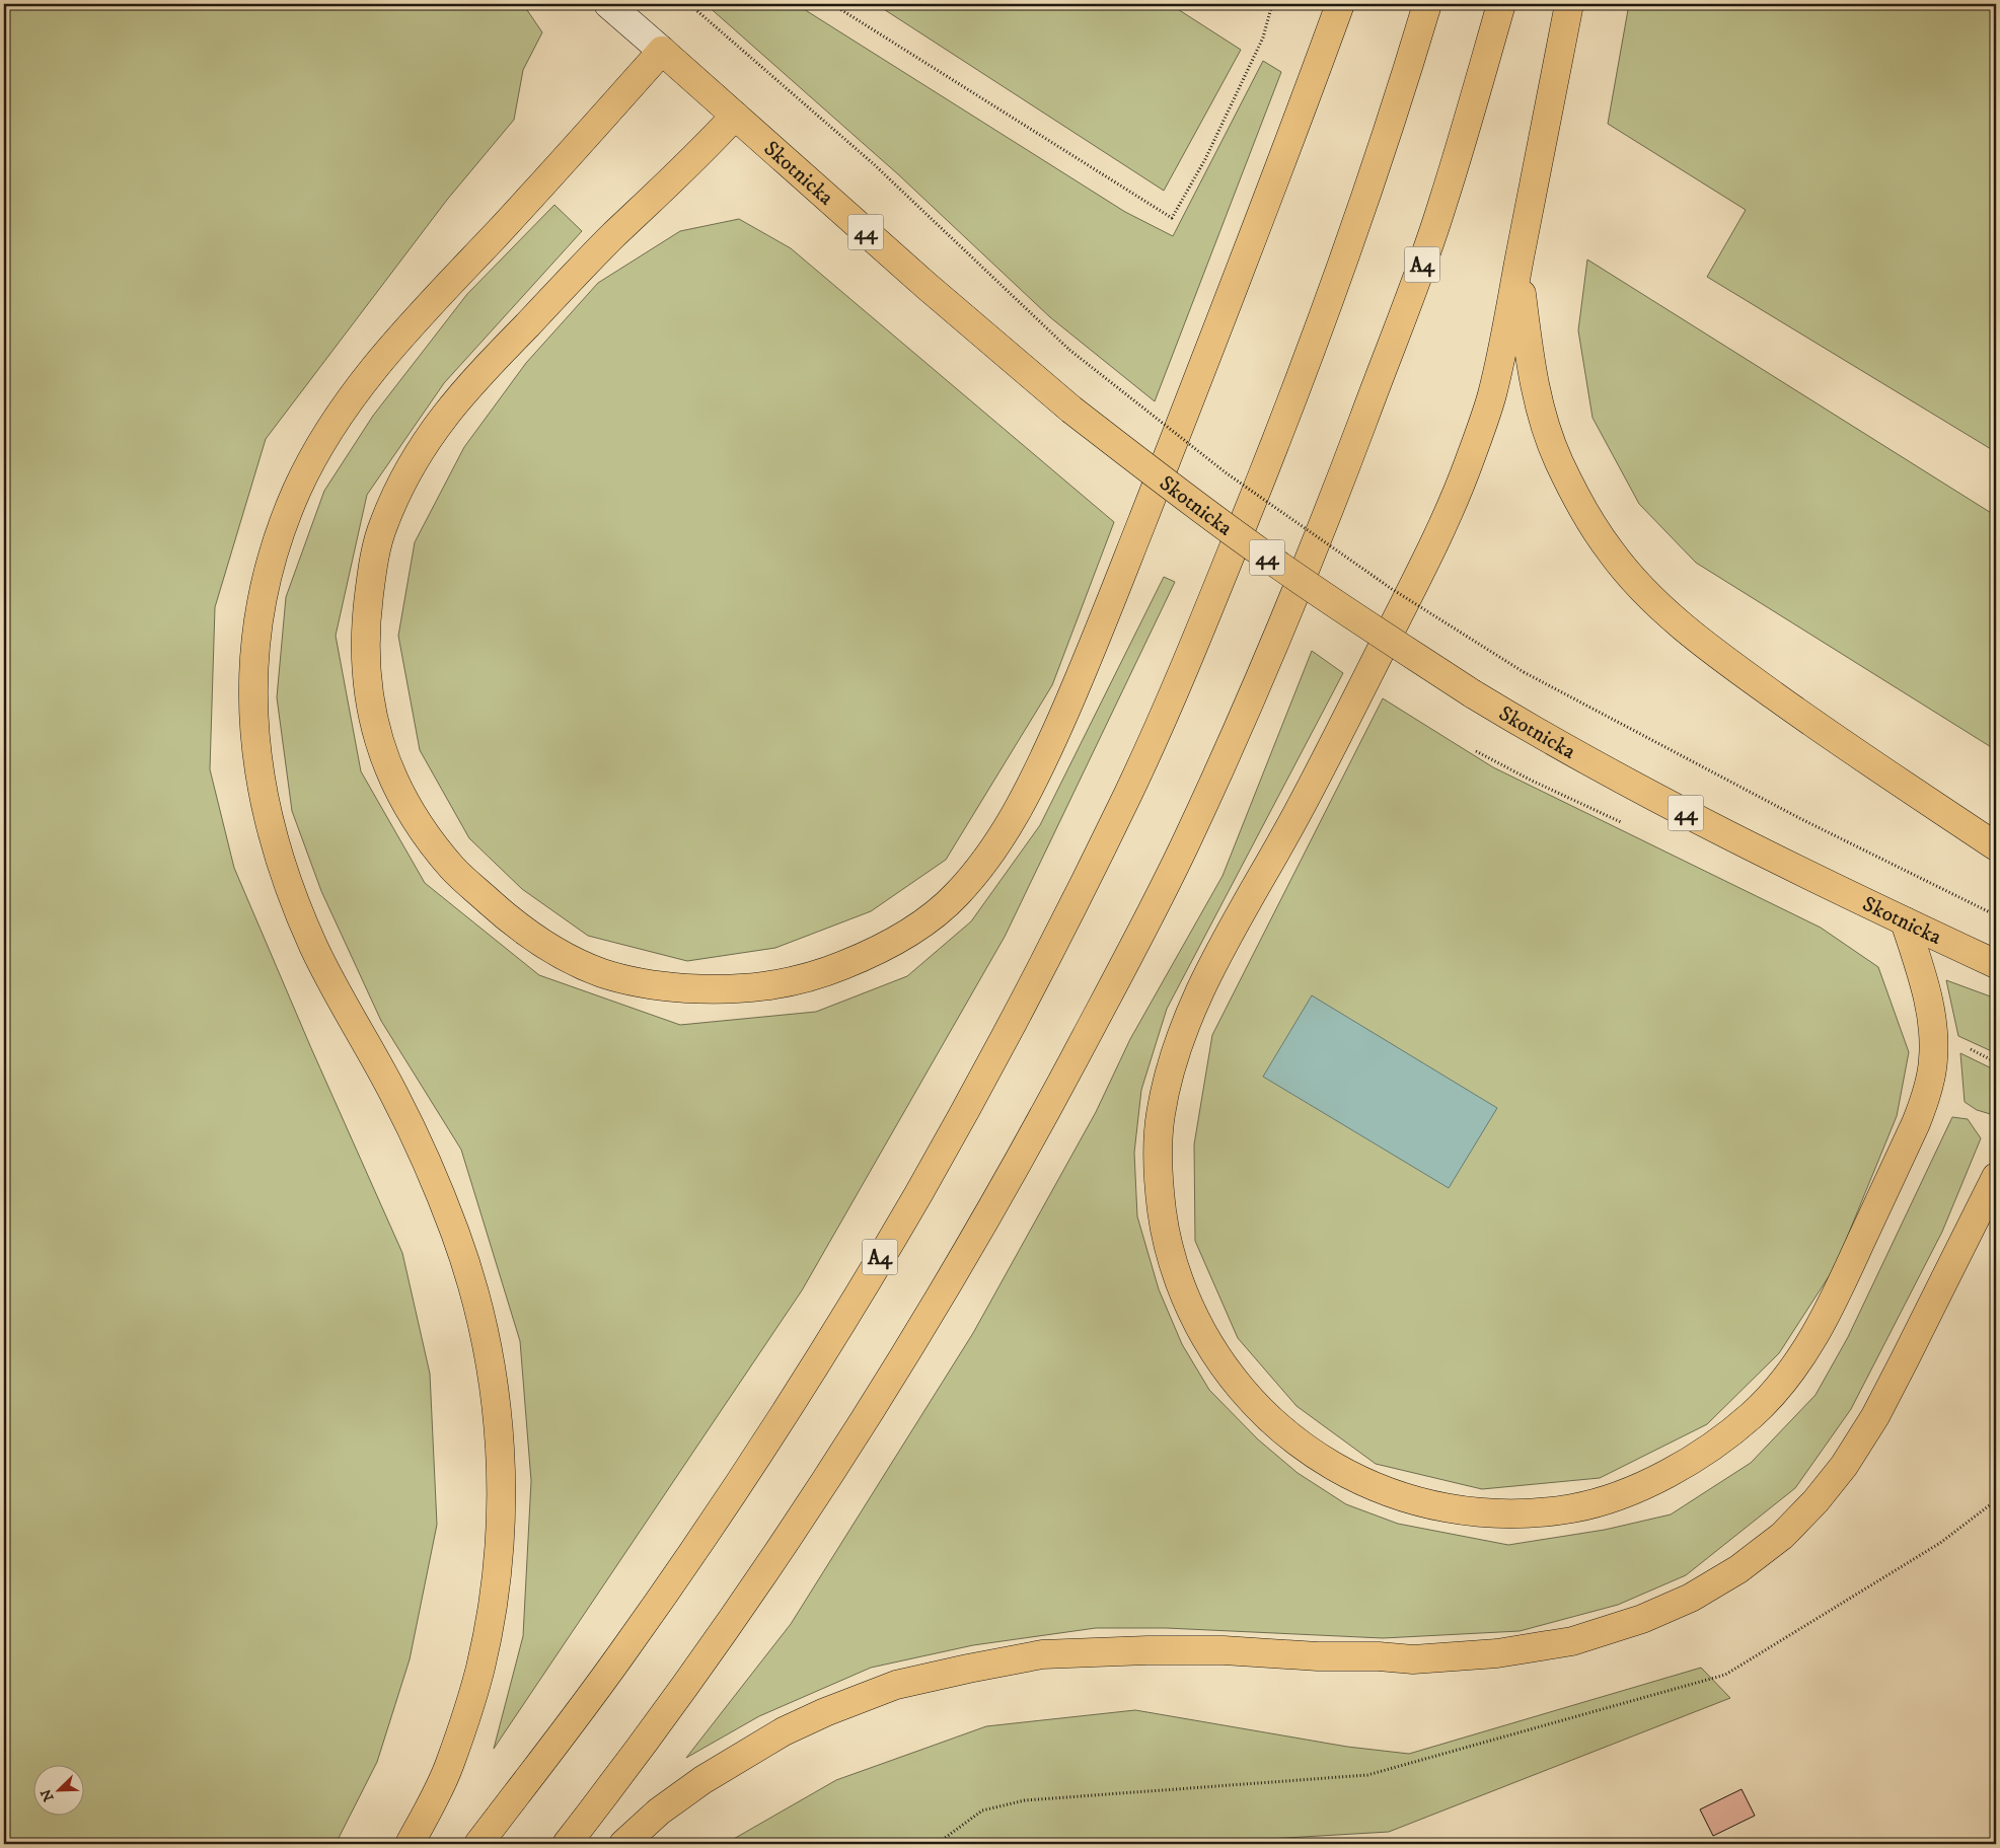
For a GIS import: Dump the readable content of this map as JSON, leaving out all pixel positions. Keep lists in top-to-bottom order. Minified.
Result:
{"streets":{"main road":["Skotnicka","44","A4"]},"north":"bottom left"}
